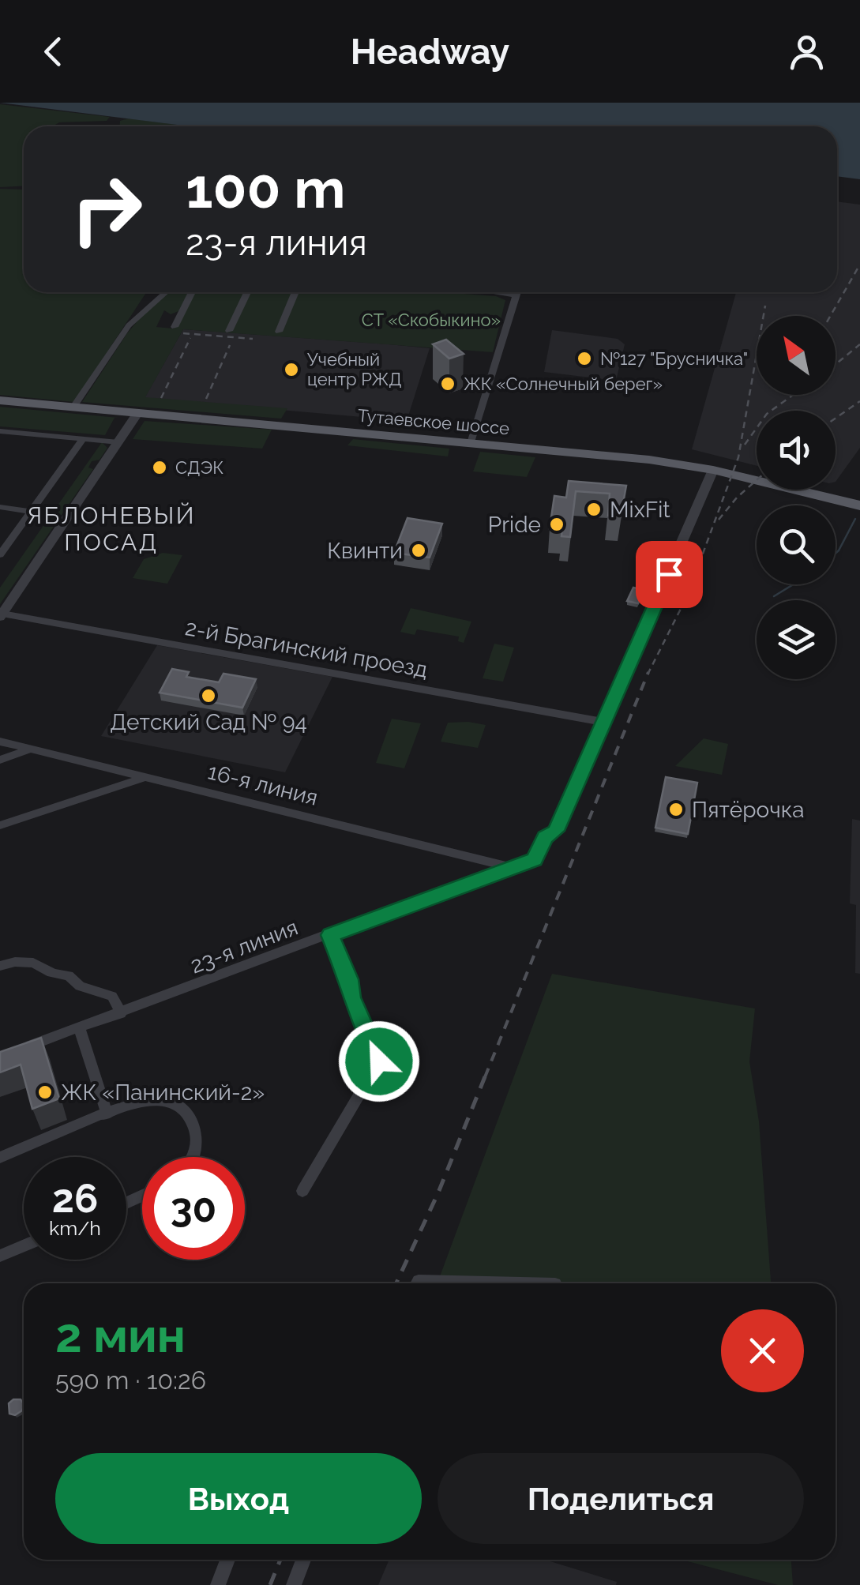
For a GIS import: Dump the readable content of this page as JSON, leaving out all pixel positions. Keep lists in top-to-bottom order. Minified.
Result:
{"streets":{"main road":["Тутаевское шоссе"],"street":["2-й Брагинский проезд","16-я линия","23-я линия"]},"crossings":[["16-я линия","23-я линия"]],"districts":["ЯБЛОНЕВЫЙ ПОСАД"],"parks":["СТ «Скобыкино»"],"places":["№127 \"Брусничка\"","Учебный центр РЖД","ЖК «Солнечный берег»","СДЭК","MixFit","Pride","Квинти","Детский Сад № 94","Пятёрочка","ЖК «Панинский-2»"],"north":"top left","page":{"header":"Headway","turn":["100 m","23-я линия"],"speed":"26 km/h","limit":"30","heading":["2 мин","590 m · 10:26"],"buttons":["Выход","Поделиться"]}}
